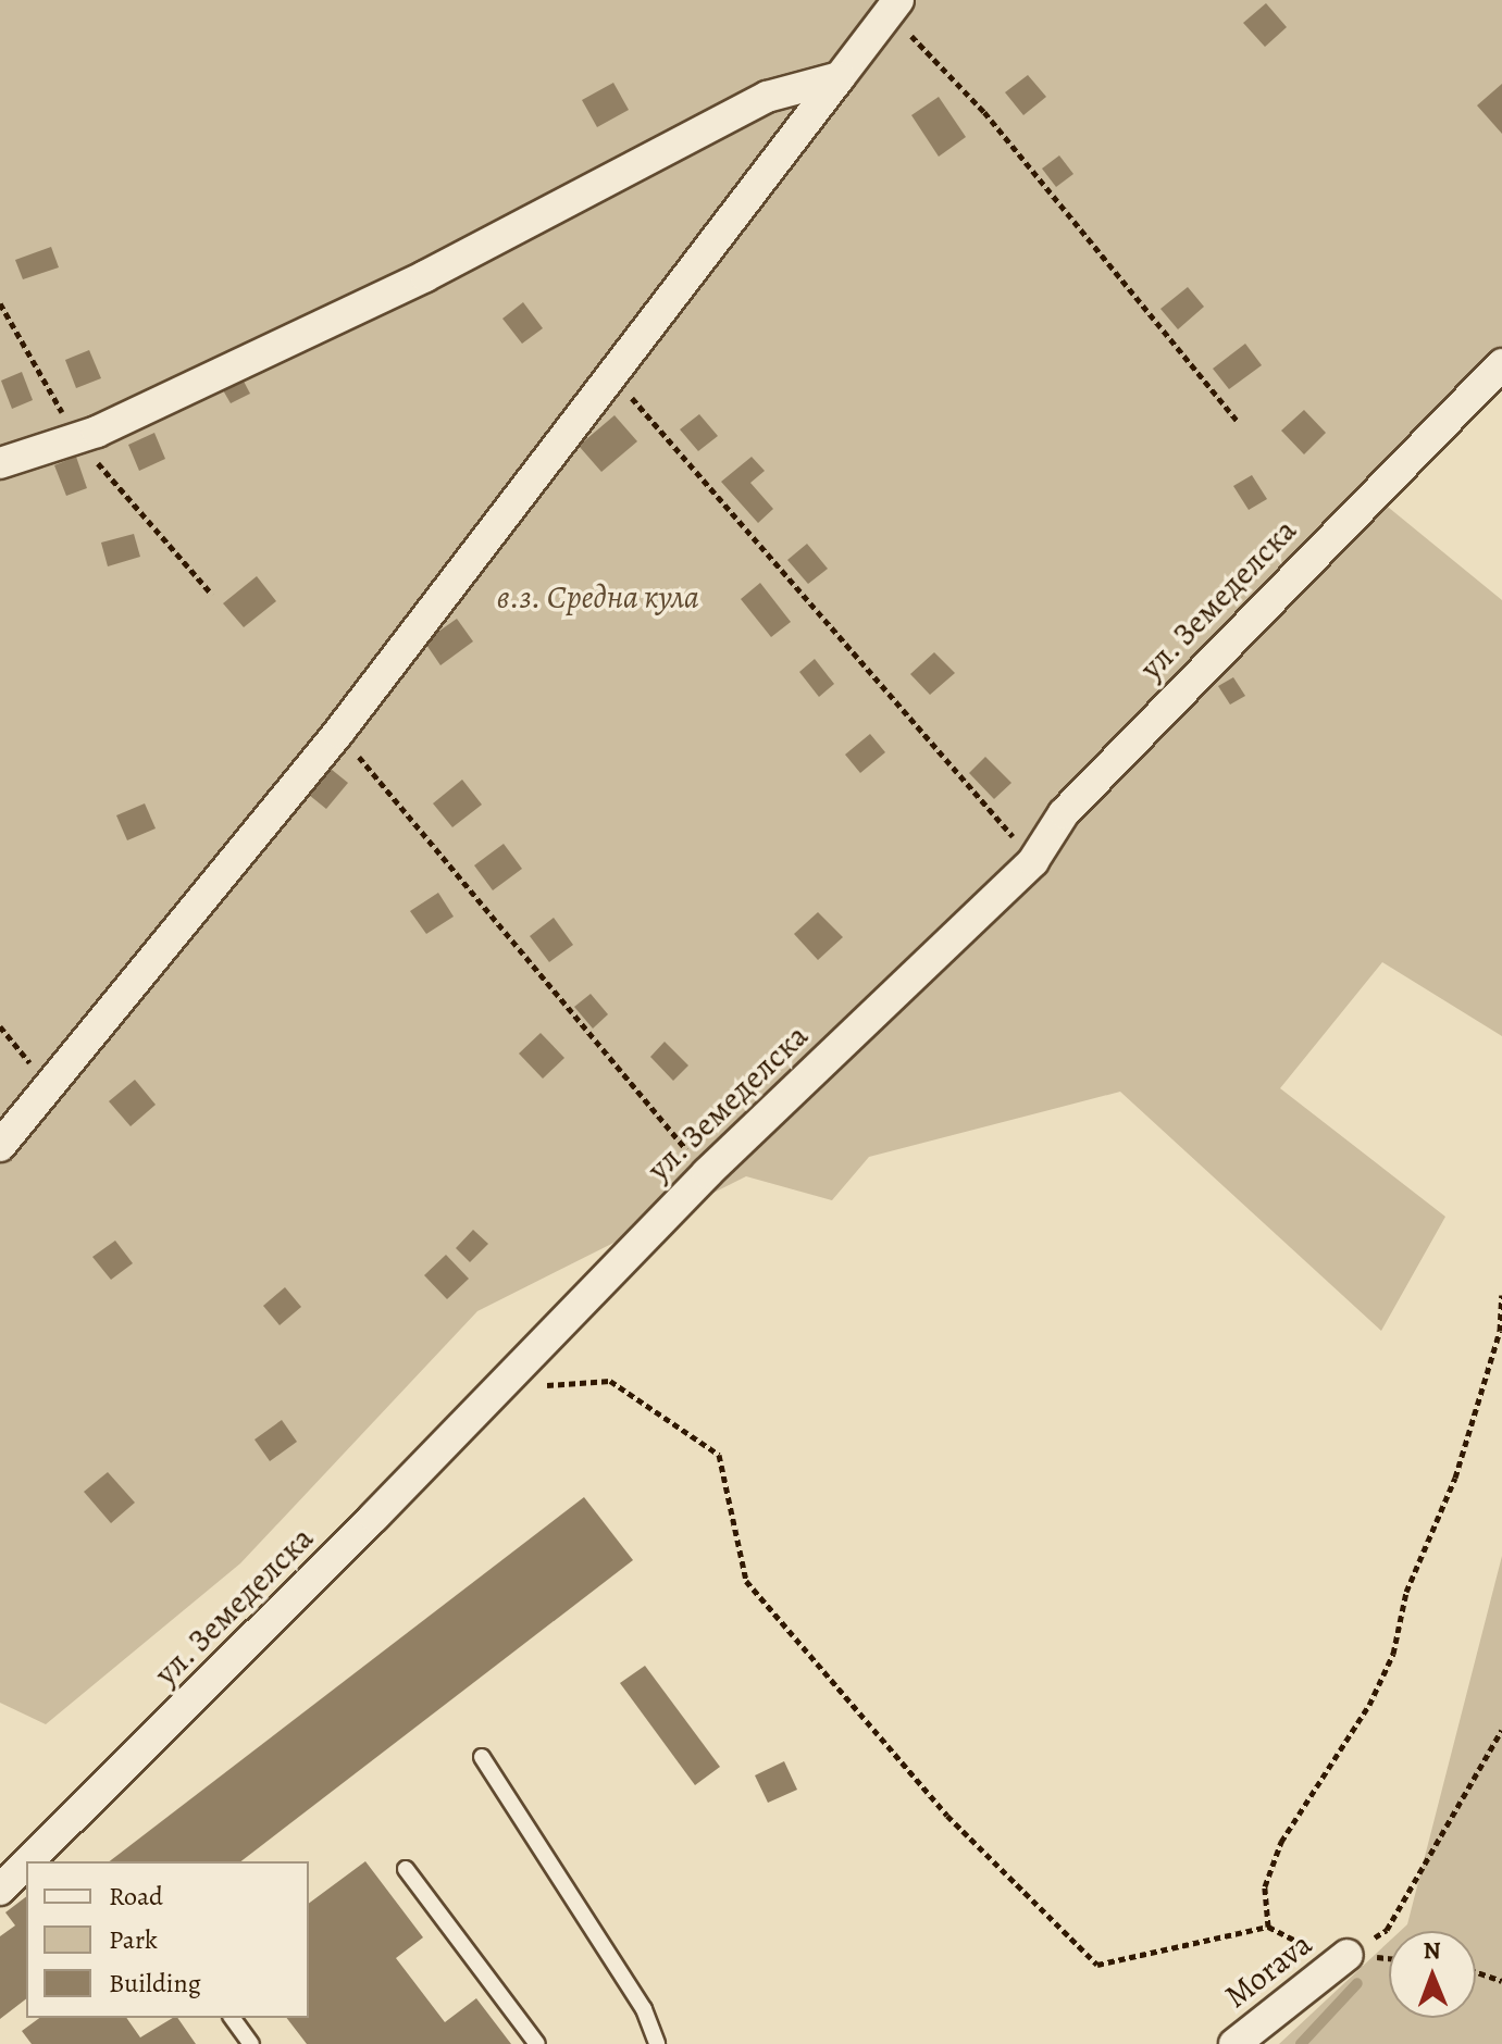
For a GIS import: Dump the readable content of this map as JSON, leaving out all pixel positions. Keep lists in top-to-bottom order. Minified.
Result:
{"streets":{"street":["ул. Земеделска","Morava"]},"parks":["в.з. Средна кула"],"legend":["Road","Park","Building"],"north":"top"}
